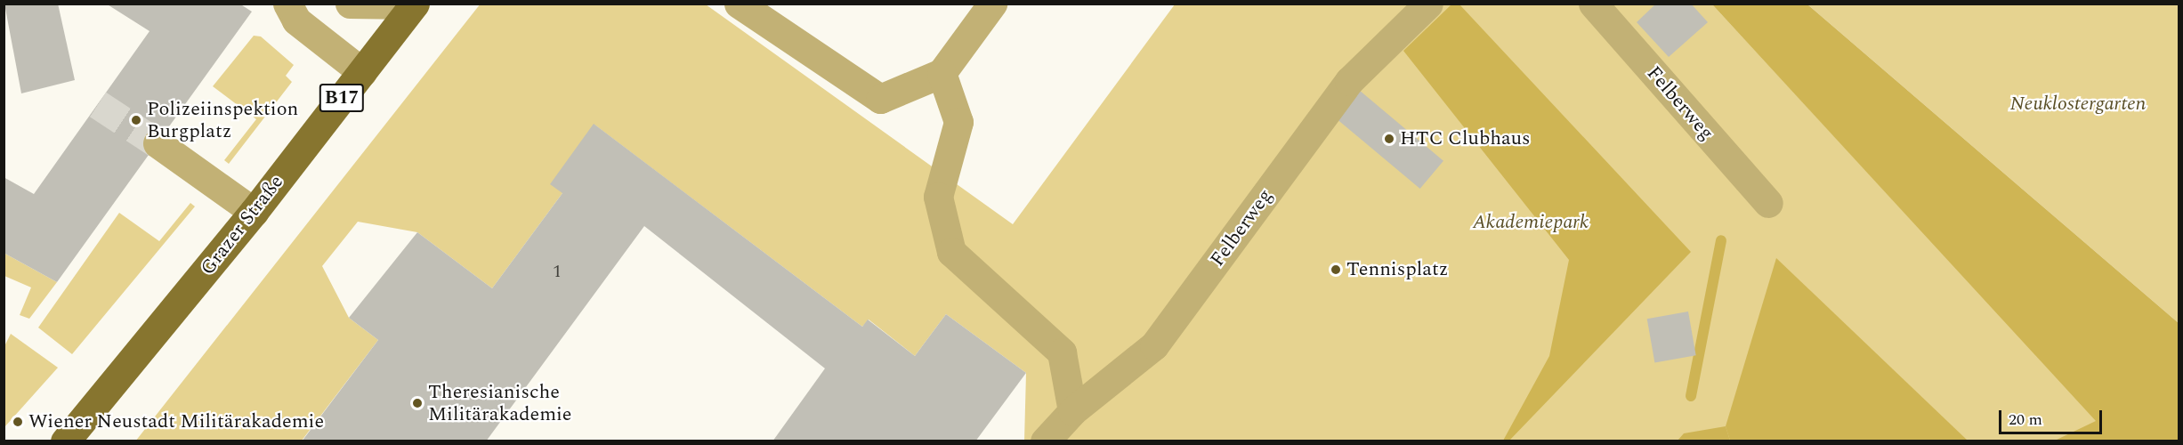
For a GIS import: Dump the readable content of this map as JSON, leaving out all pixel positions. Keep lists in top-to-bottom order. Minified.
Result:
{"streets":{"main road":["B17","Grazer Straße"],"street":["Felberweg"]},"parks":["Neuklostergarten","Akademiepark"],"places":["Polizeiinspektion Burgplatz","HTC Clubhaus","Tennisplatz","Theresianische Militärakademie","Wiener Neustadt Militärakademie"],"house_numbers":["1"],"scale_bar":"20 m"}
